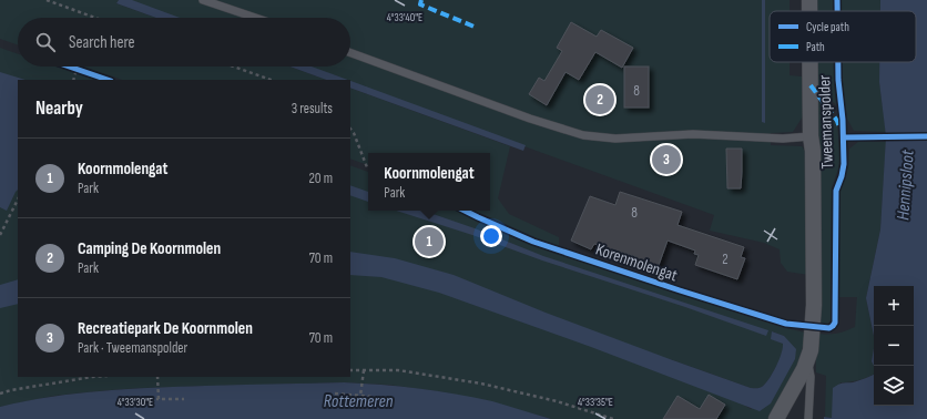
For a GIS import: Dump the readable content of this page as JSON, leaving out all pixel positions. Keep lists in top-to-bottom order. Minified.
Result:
{"streets":{"street":["Tweemanspolder"],"cycle path":["Korenmolengat"]},"water":["Hennipsloot","Rottemeren"],"house_numbers":["8","8","2"],"legend":["Cycle path","Path"],"page":{"search":"Search here","heading":["Nearby","3 results"],"pins":["2","3","1"],"list":[{"mark":"1","name":"Koornmolengat","note":"Park","value":"20 m"},{"mark":"2","name":"Camping De Koornmolen","note":"Park","value":"70 m"},{"mark":"3","name":"Recreatiepark De Koornmolen","note":"Park · Tweemanspolder","value":"70 m"}],"popup":["Koornmolengat","Park"],"map_buttons":["+","−"]},"coordinates":["4°33'40\"E","4°33'30\"E","4°33'35\"E"]}
